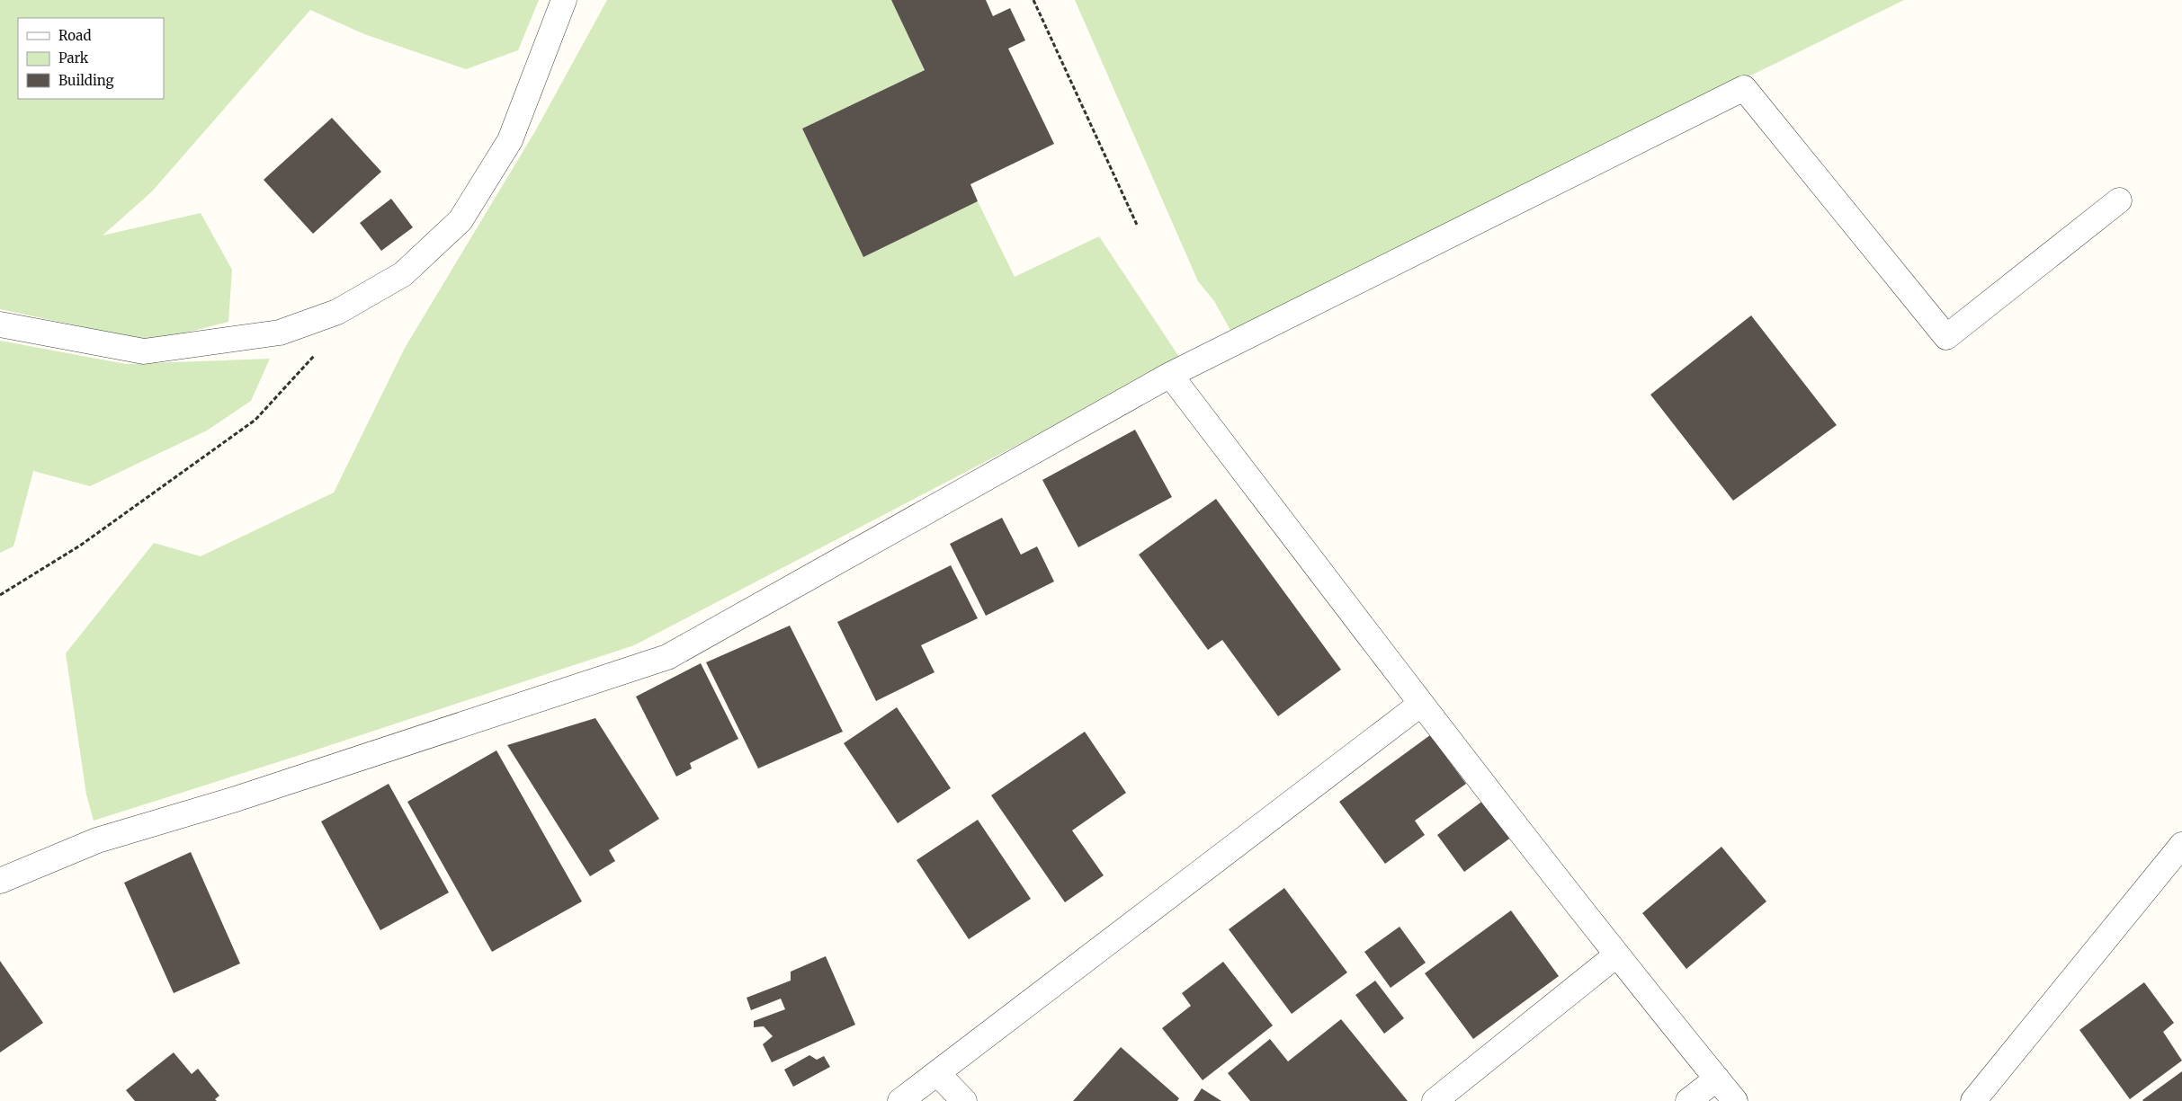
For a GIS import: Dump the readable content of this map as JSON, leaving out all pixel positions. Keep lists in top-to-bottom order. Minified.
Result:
{"legend":["Road","Park","Building"]}
